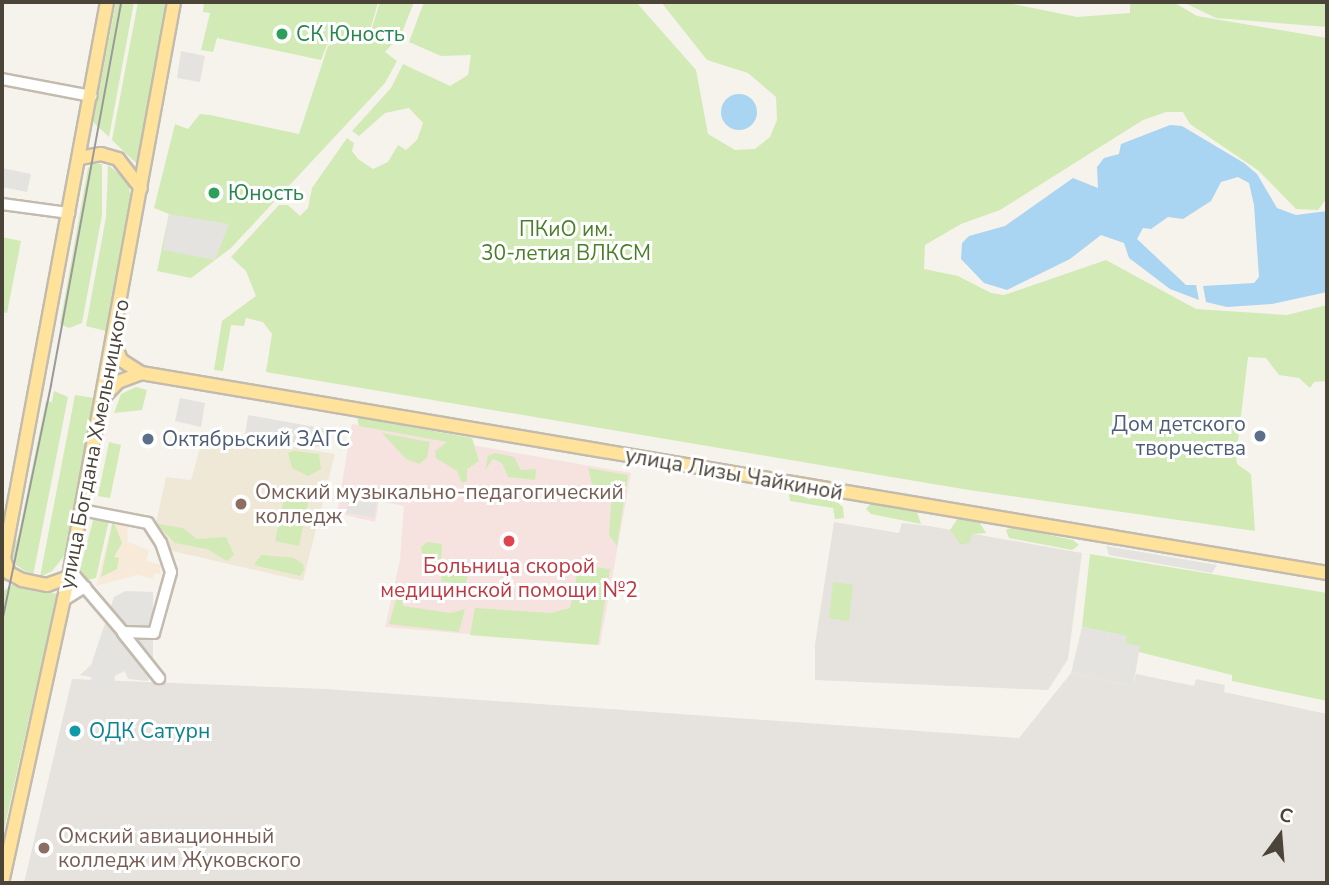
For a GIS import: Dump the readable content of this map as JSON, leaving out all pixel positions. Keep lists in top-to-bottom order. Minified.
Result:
{"streets":{"main road":["улица Богдана Хмельницкого","улица Лизы Чайкиной"]},"parks":["ПКиО им. 30-летия ВЛКСМ"],"places":["СК Юность","Юность","Дом детского творчества","Октябрьский ЗАГС","Омский музыкально-педагогический колледж","Больница скорой медицинской помощи №2","ОДК Сатурн","Омский авиационный колледж им Жуковского"],"north":"top"}
